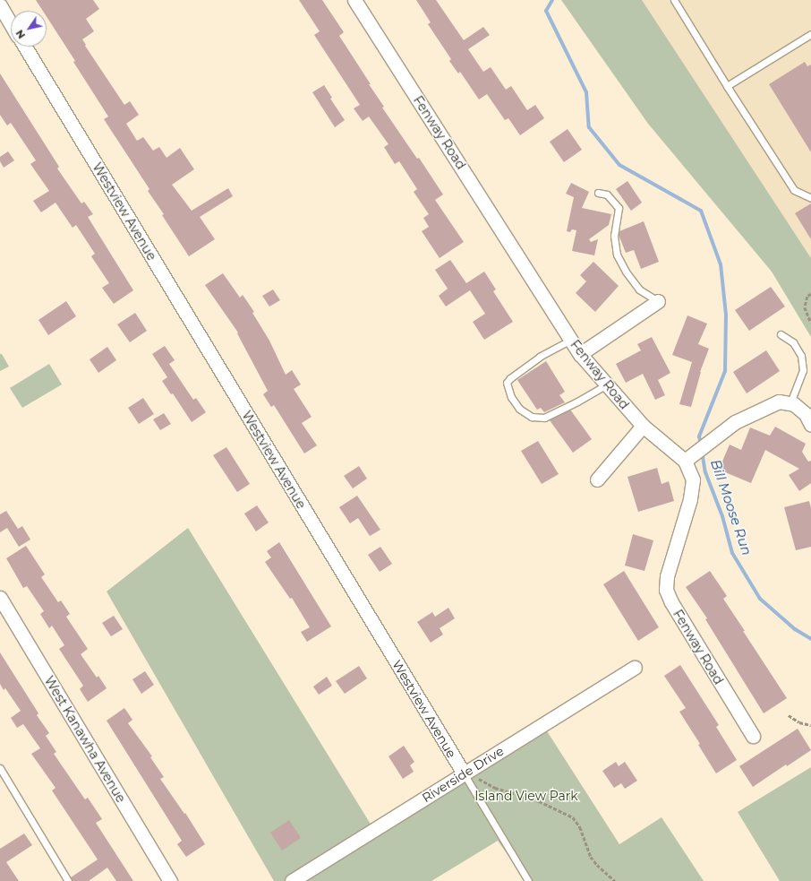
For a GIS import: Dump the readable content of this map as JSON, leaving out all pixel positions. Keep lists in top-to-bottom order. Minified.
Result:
{"streets":{"street":["Fenway Road","Westview Avenue","West Kanawha Avenue","Riverside Drive"]},"crossings":[["Westview Avenue","Riverside Drive"]],"water":["Bill Moose Run"],"parks":["Island View Park"],"north":"bottom left"}
